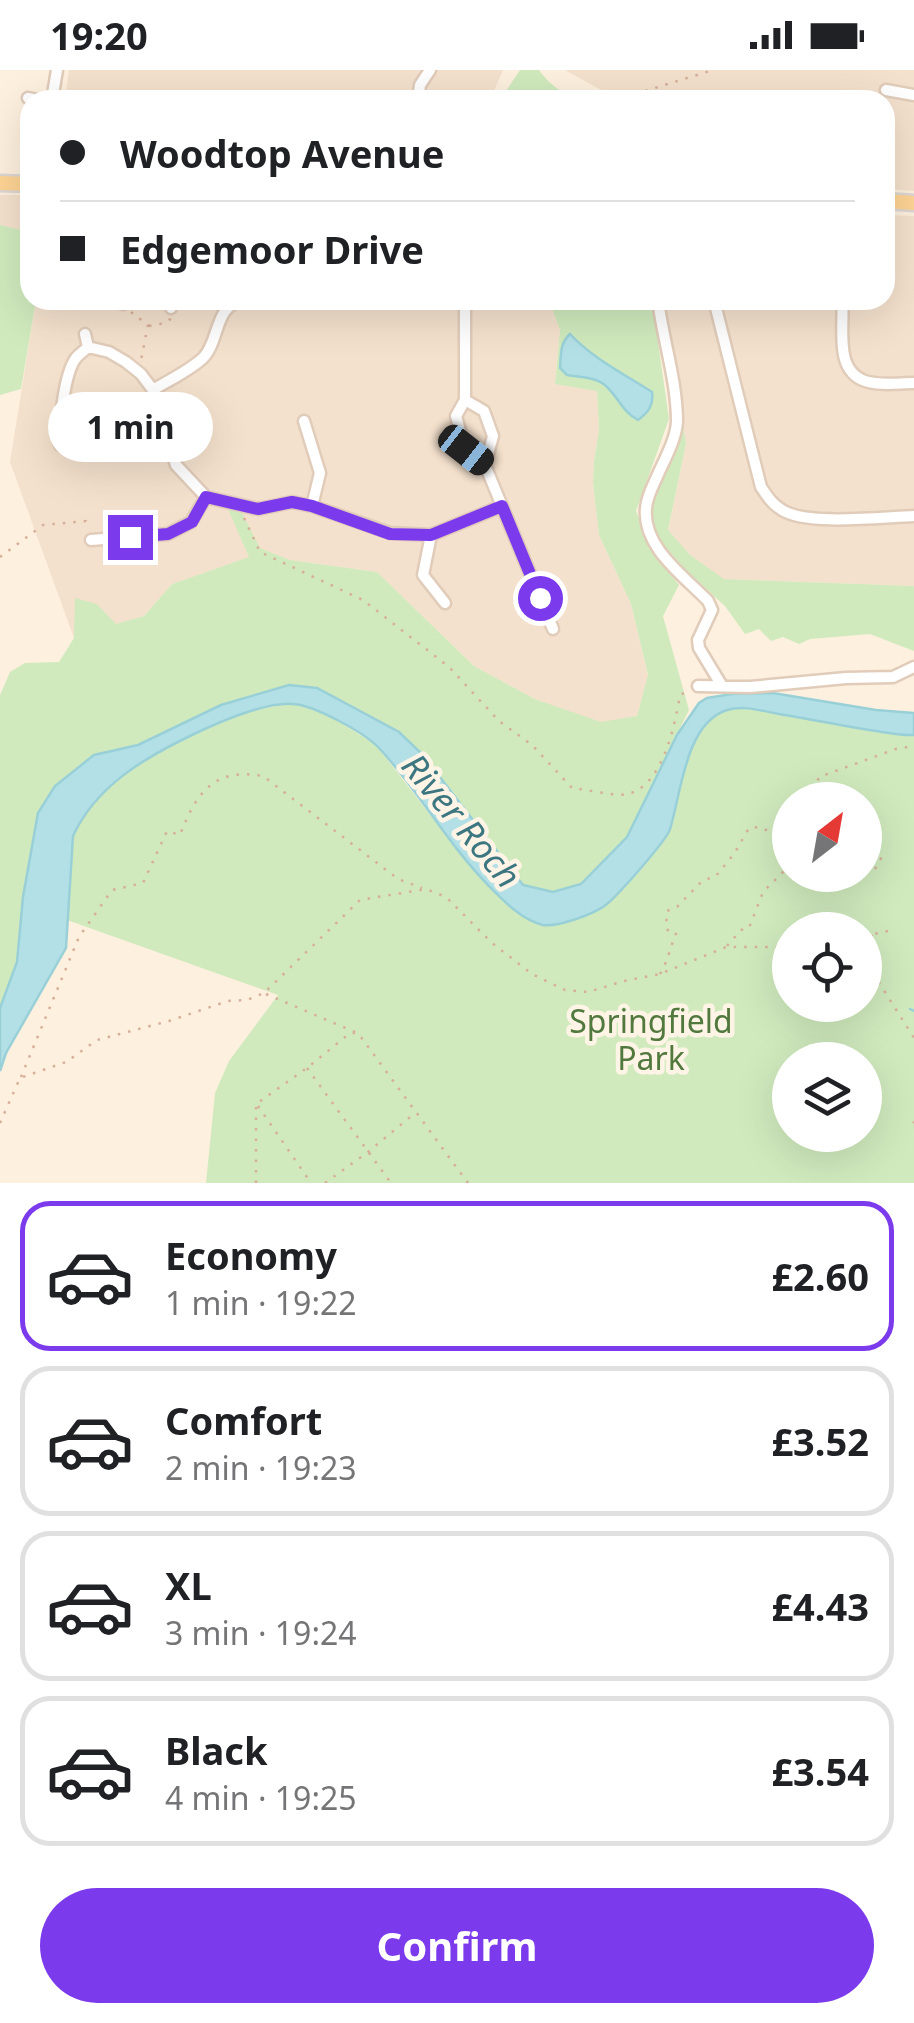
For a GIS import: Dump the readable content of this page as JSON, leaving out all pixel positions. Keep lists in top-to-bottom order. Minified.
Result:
{"water":["River Roch"],"parks":["Springfield Park"],"north":"top right","page":{"status":"19:20","banner":["Woodtop Avenue","Edgemoor Drive"],"bubble":"1 min","list":[{"name":"Economy","note":"1 min · 19:22","value":"£2.60"},{"name":"Comfort","note":"2 min · 19:23","value":"£3.52"},{"name":"XL","note":"3 min · 19:24","value":"£4.43"},{"name":"Black","note":"4 min · 19:25","value":"£3.54"}],"buttons":"Confirm"}}
